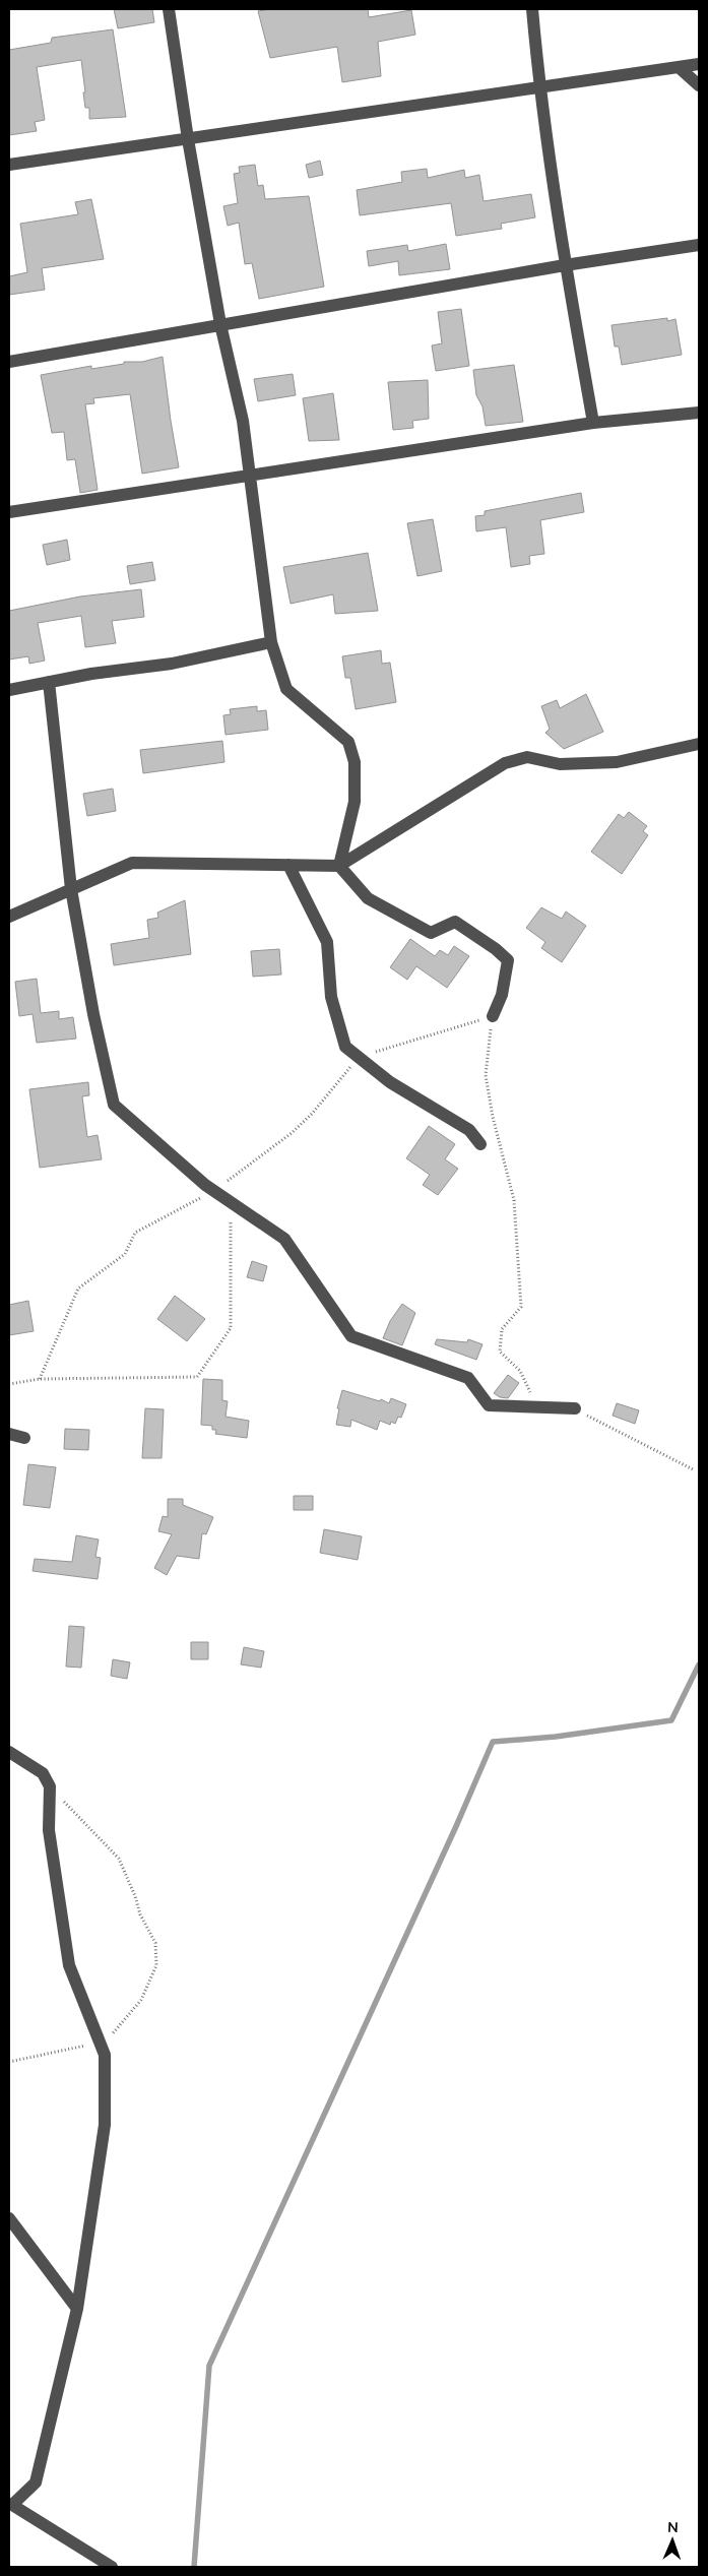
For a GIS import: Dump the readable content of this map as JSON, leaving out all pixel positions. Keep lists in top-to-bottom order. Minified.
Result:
{"north":"top"}
